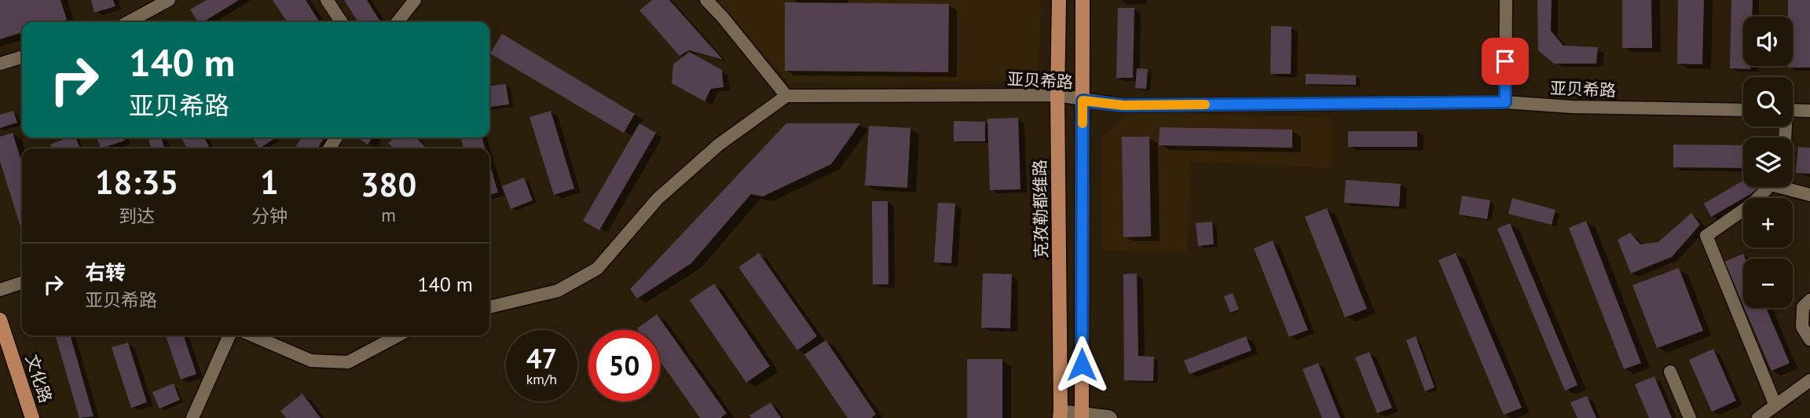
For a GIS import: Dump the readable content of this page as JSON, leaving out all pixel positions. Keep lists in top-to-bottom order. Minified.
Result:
{"streets":{"main road":["克孜勒都维路","文化路"],"street":["亚贝希路"]},"crossings":[["亚贝希路","克孜勒都维路"]],"page":{"map_buttons":["+","−"],"turn":["140 m","亚贝希路"],"eta":["18:35","到达","1","分钟","380","m"],"list":[{"name":"右转","note":"亚贝希路","value":"140 m"}],"speed":"47 km/h","limit":"50"}}
